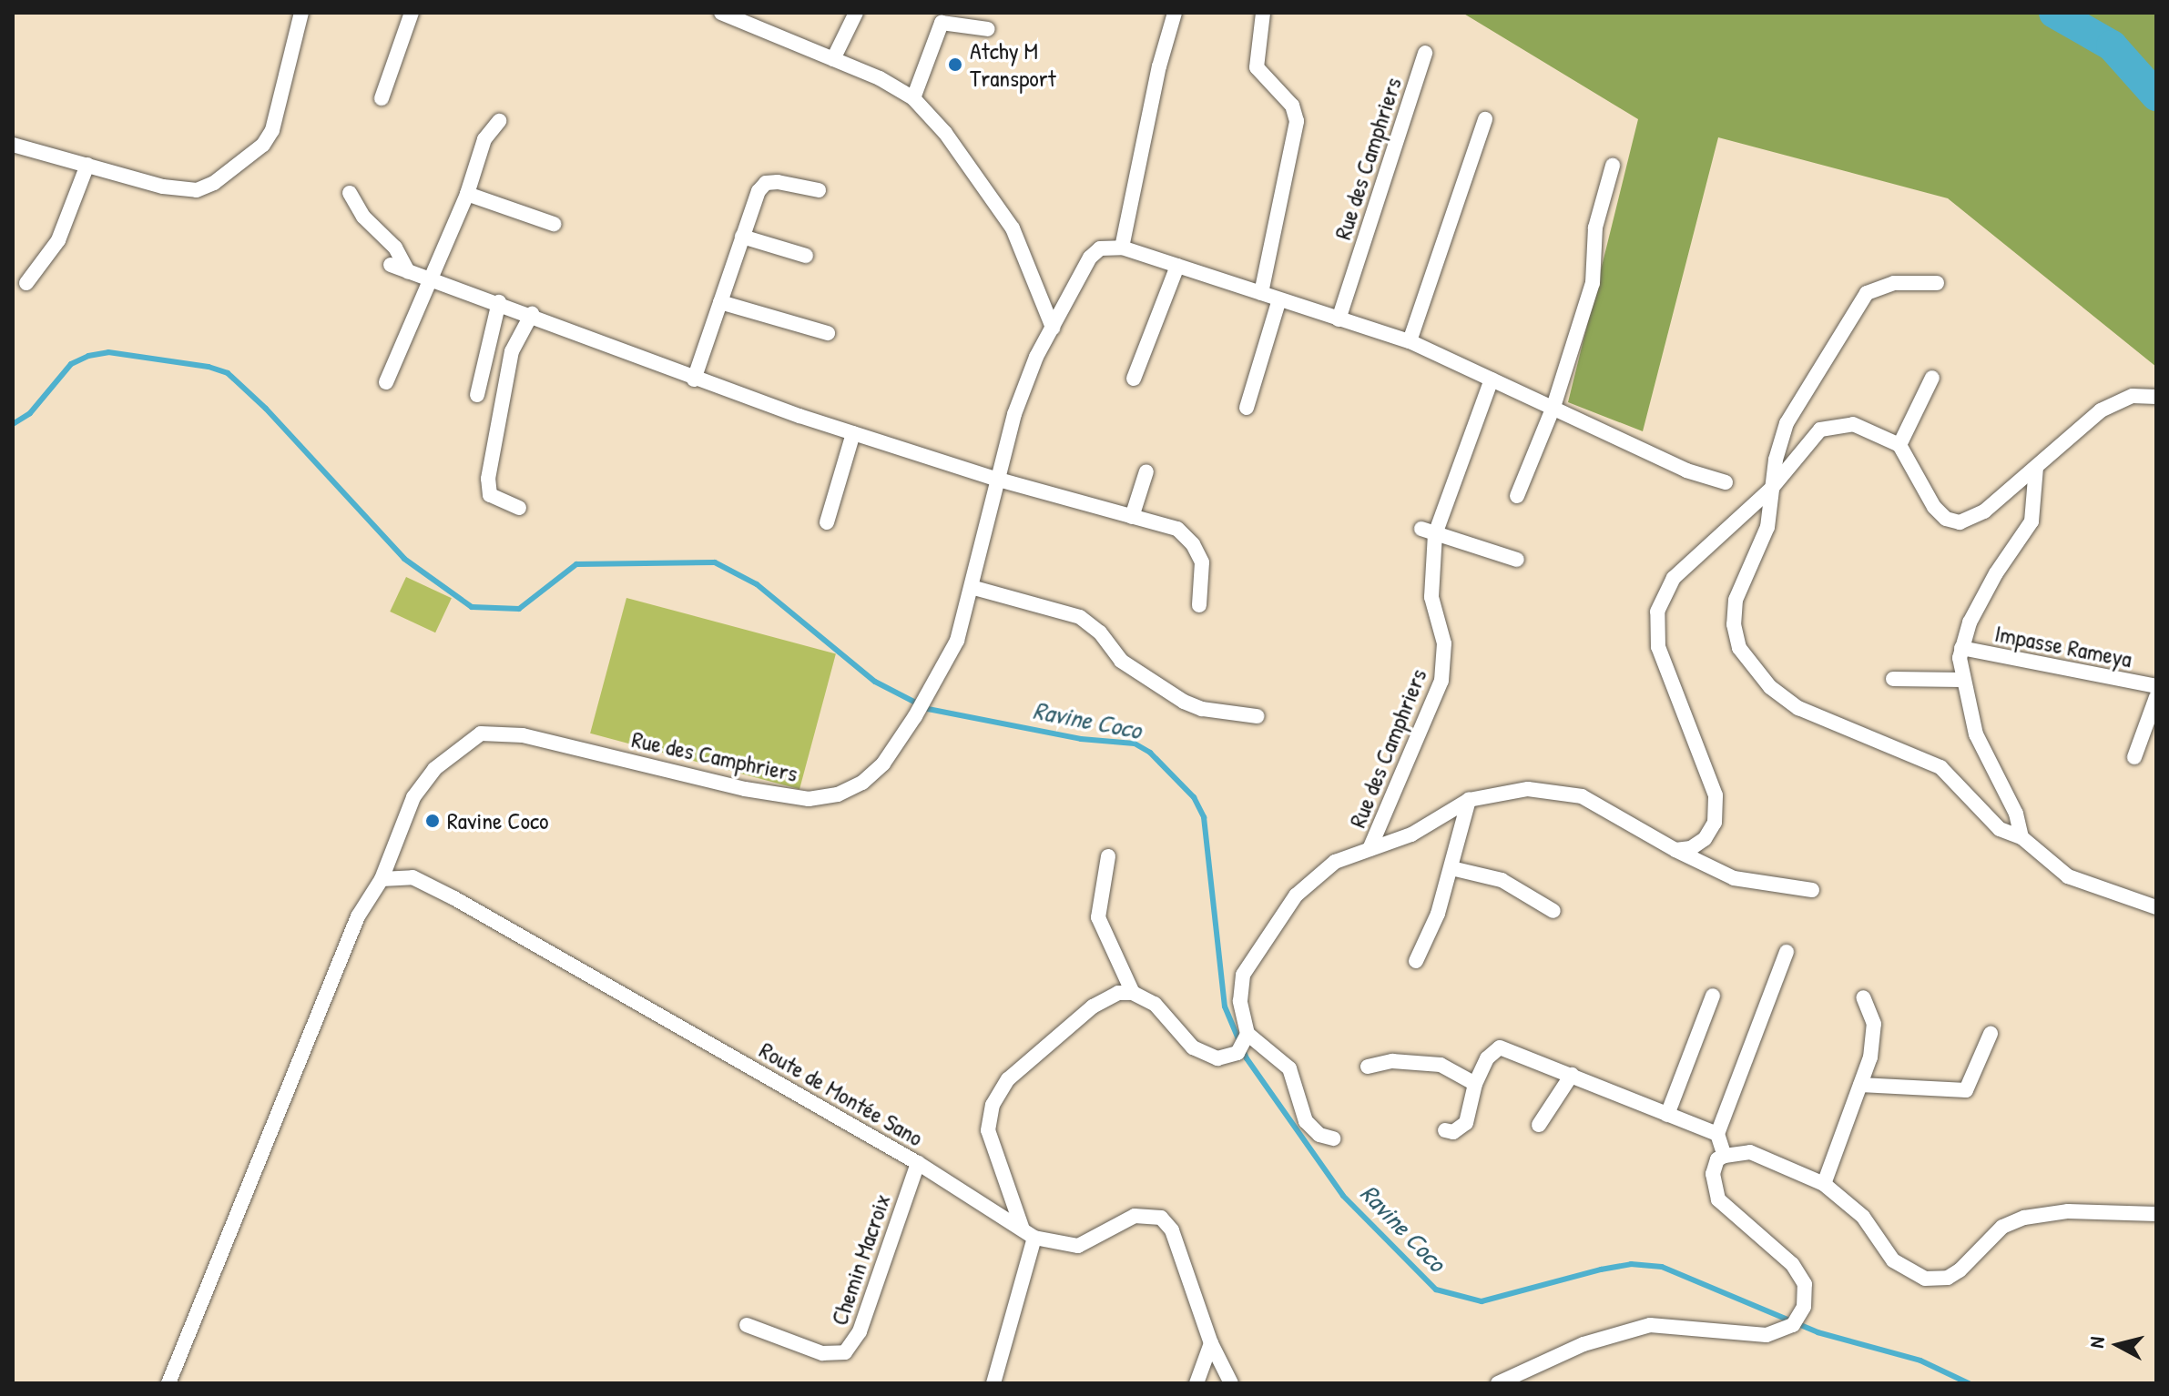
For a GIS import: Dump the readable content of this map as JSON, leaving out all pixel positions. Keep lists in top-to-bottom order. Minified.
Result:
{"streets":{"street":["Rue des Camphriers","Impasse Rameya","Route de Montée Sano","Chemin Macroix"]},"crossings":[["Rue des Camphriers","Route de Montée Sano"],["Route de Montée Sano","Chemin Macroix"]],"water":["Ravine Coco"],"places":["Atchy M Transport","Ravine Coco"],"north":"left"}
